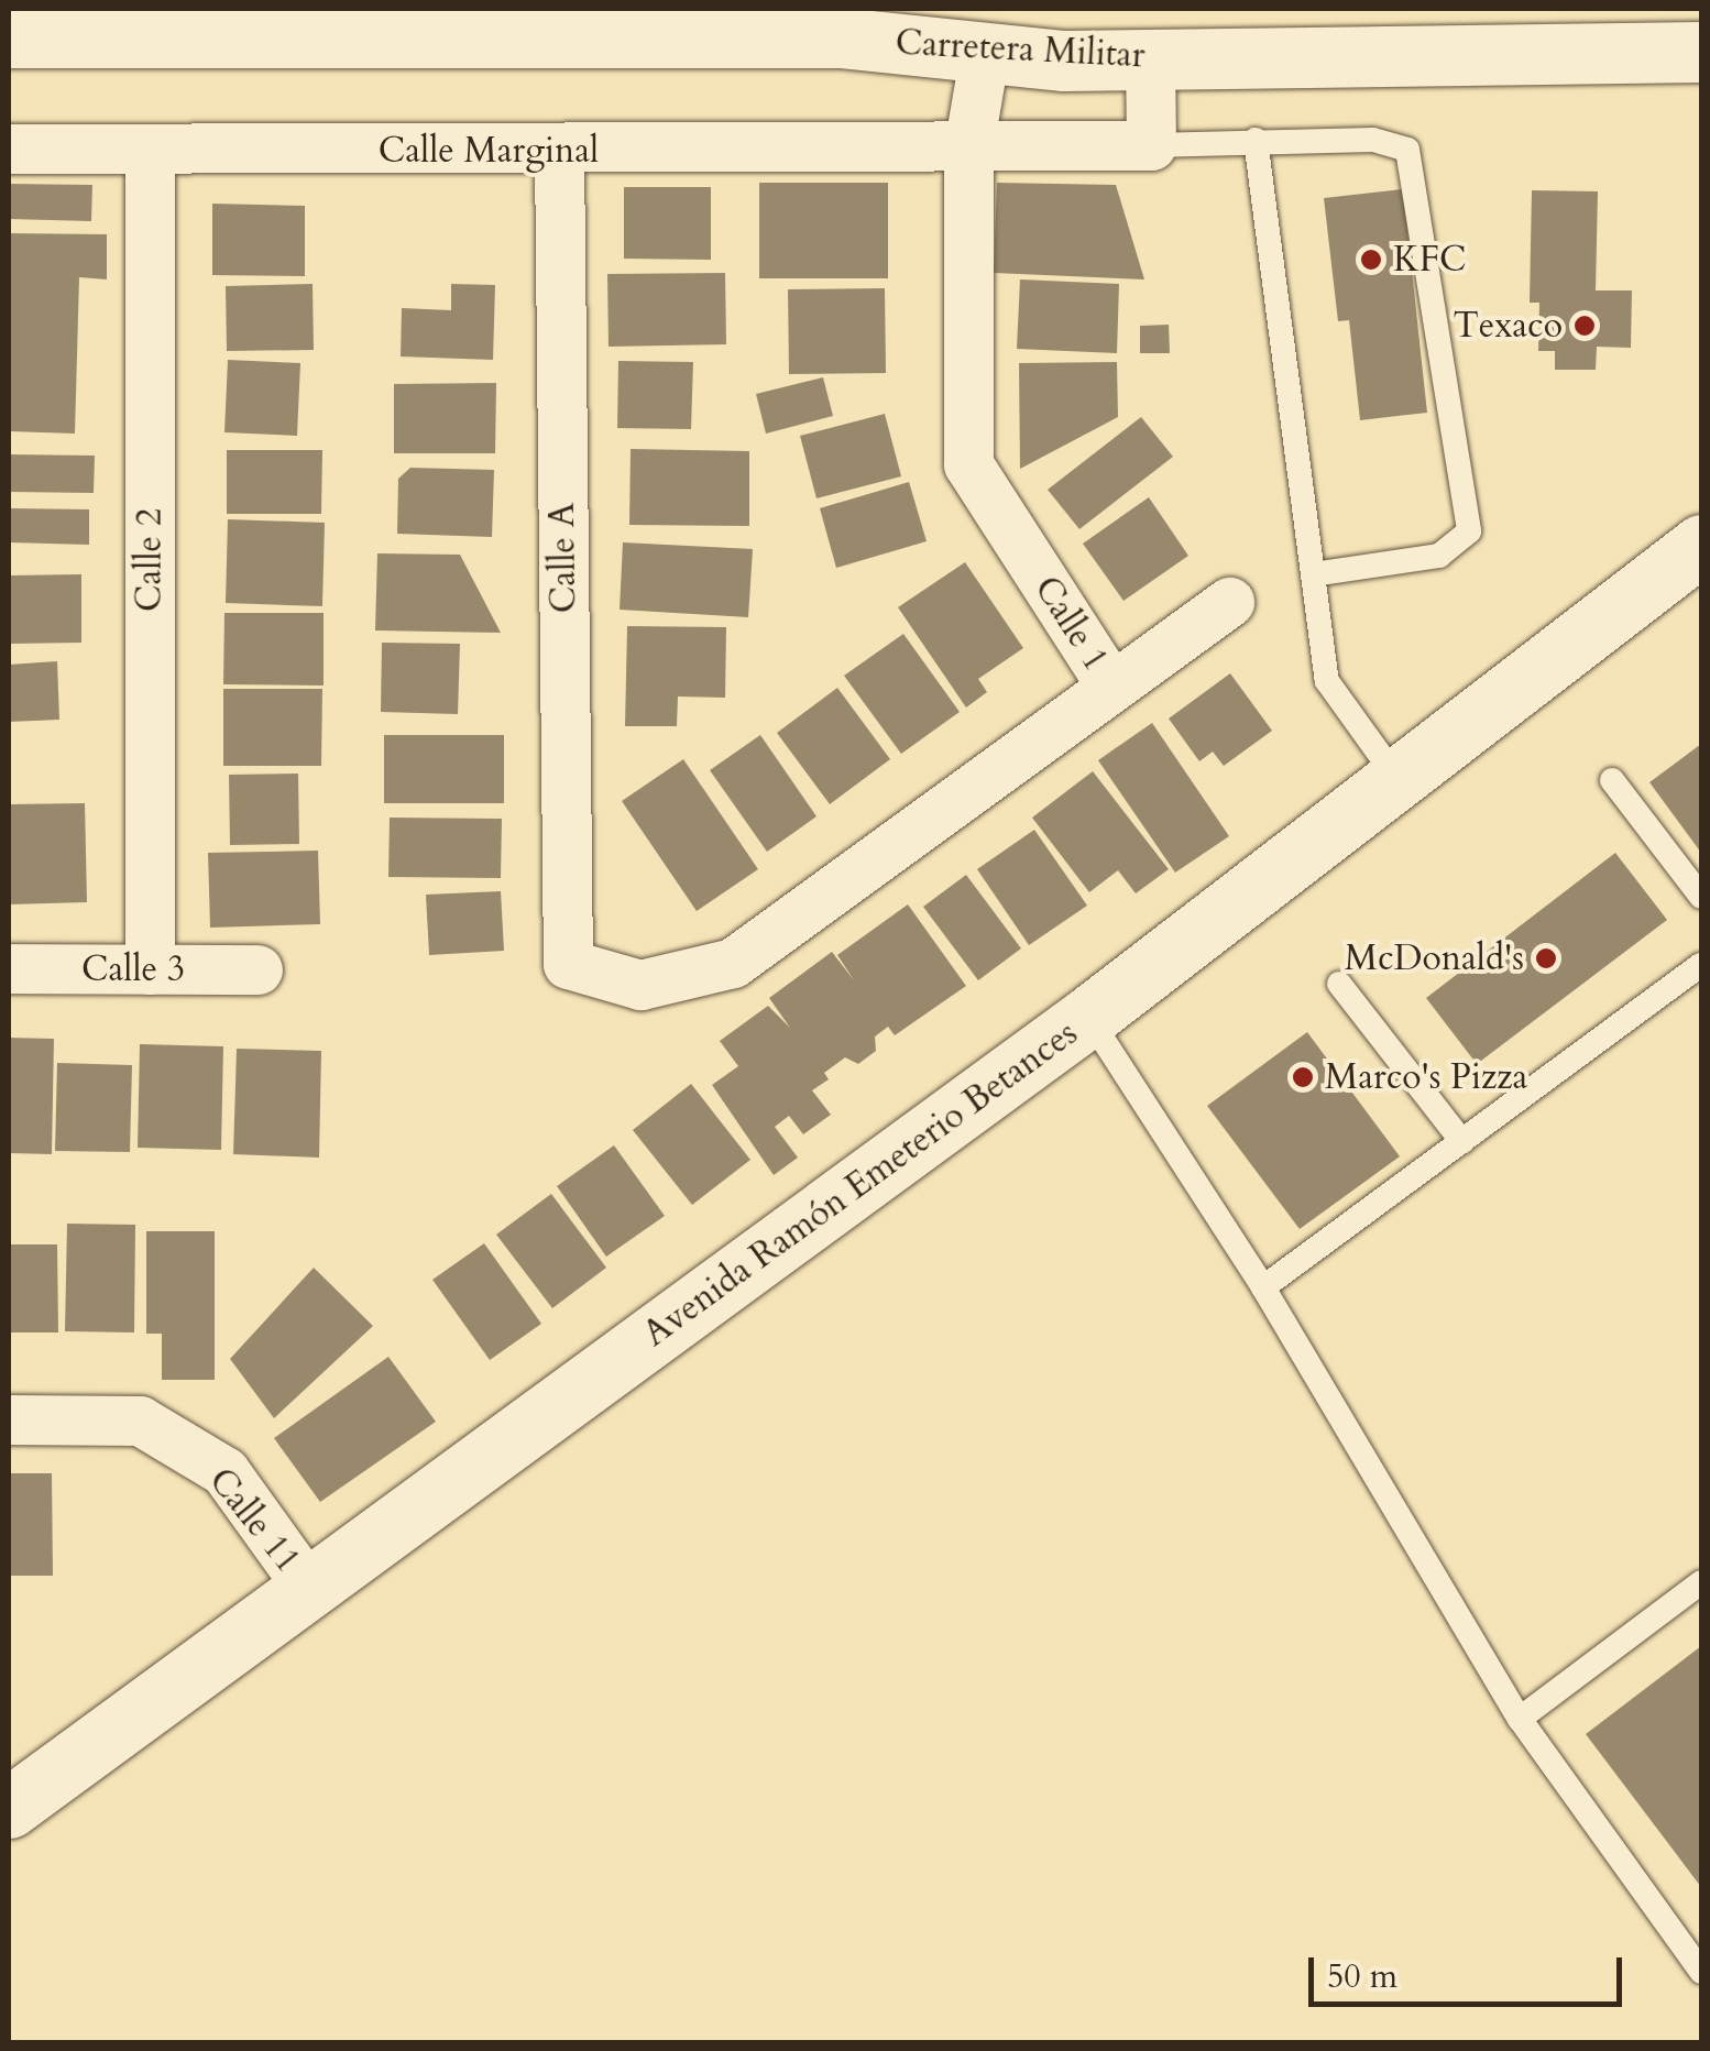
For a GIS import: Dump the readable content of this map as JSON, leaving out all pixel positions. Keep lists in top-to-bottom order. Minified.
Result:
{"streets":{"street":["Carretera Militar","Calle Marginal","Calle A","Calle 2","Calle 1","Calle 3","Avenida Ramón Emeterio Betances","Calle 11"]},"crossings":[["Calle Marginal","Calle A"],["Calle Marginal","Calle 2"],["Calle Marginal","Calle 1"],["Calle A","Calle 1"],["Calle 2","Calle 3"],["Avenida Ramón Emeterio Betances","Calle 11"]],"places":["KFC","Texaco","McDonald's","Marco's Pizza"],"scale_bar":"50 m"}
